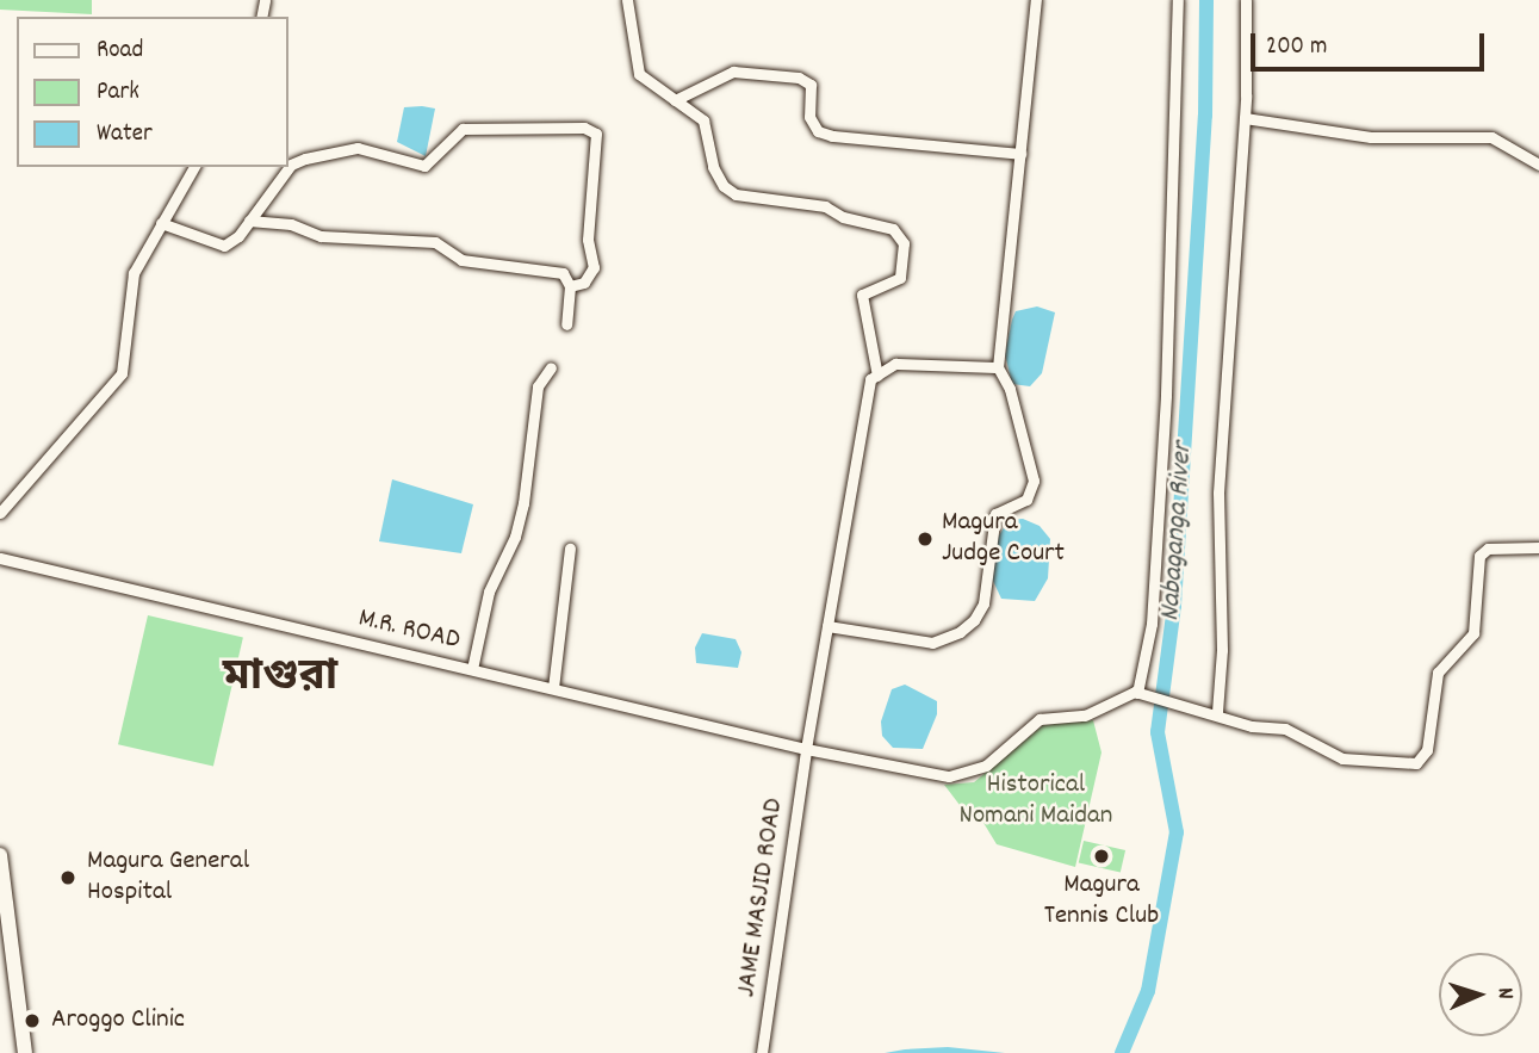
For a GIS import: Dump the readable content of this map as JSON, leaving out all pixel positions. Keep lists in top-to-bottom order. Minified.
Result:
{"streets":{"street":["M.R. ROAD","JAME MASJID ROAD"]},"crossings":[["M.R. ROAD","JAME MASJID ROAD"]],"districts":["মাগুরা"],"water":["Nabaganga River"],"parks":["Historical Nomani Maidan"],"places":["Magura Judge Court","Magura Tennis Club","Magura General Hospital","Aroggo Clinic"],"legend":["Road","Park","Water"],"scale_bar":"200 m","north":"right"}
